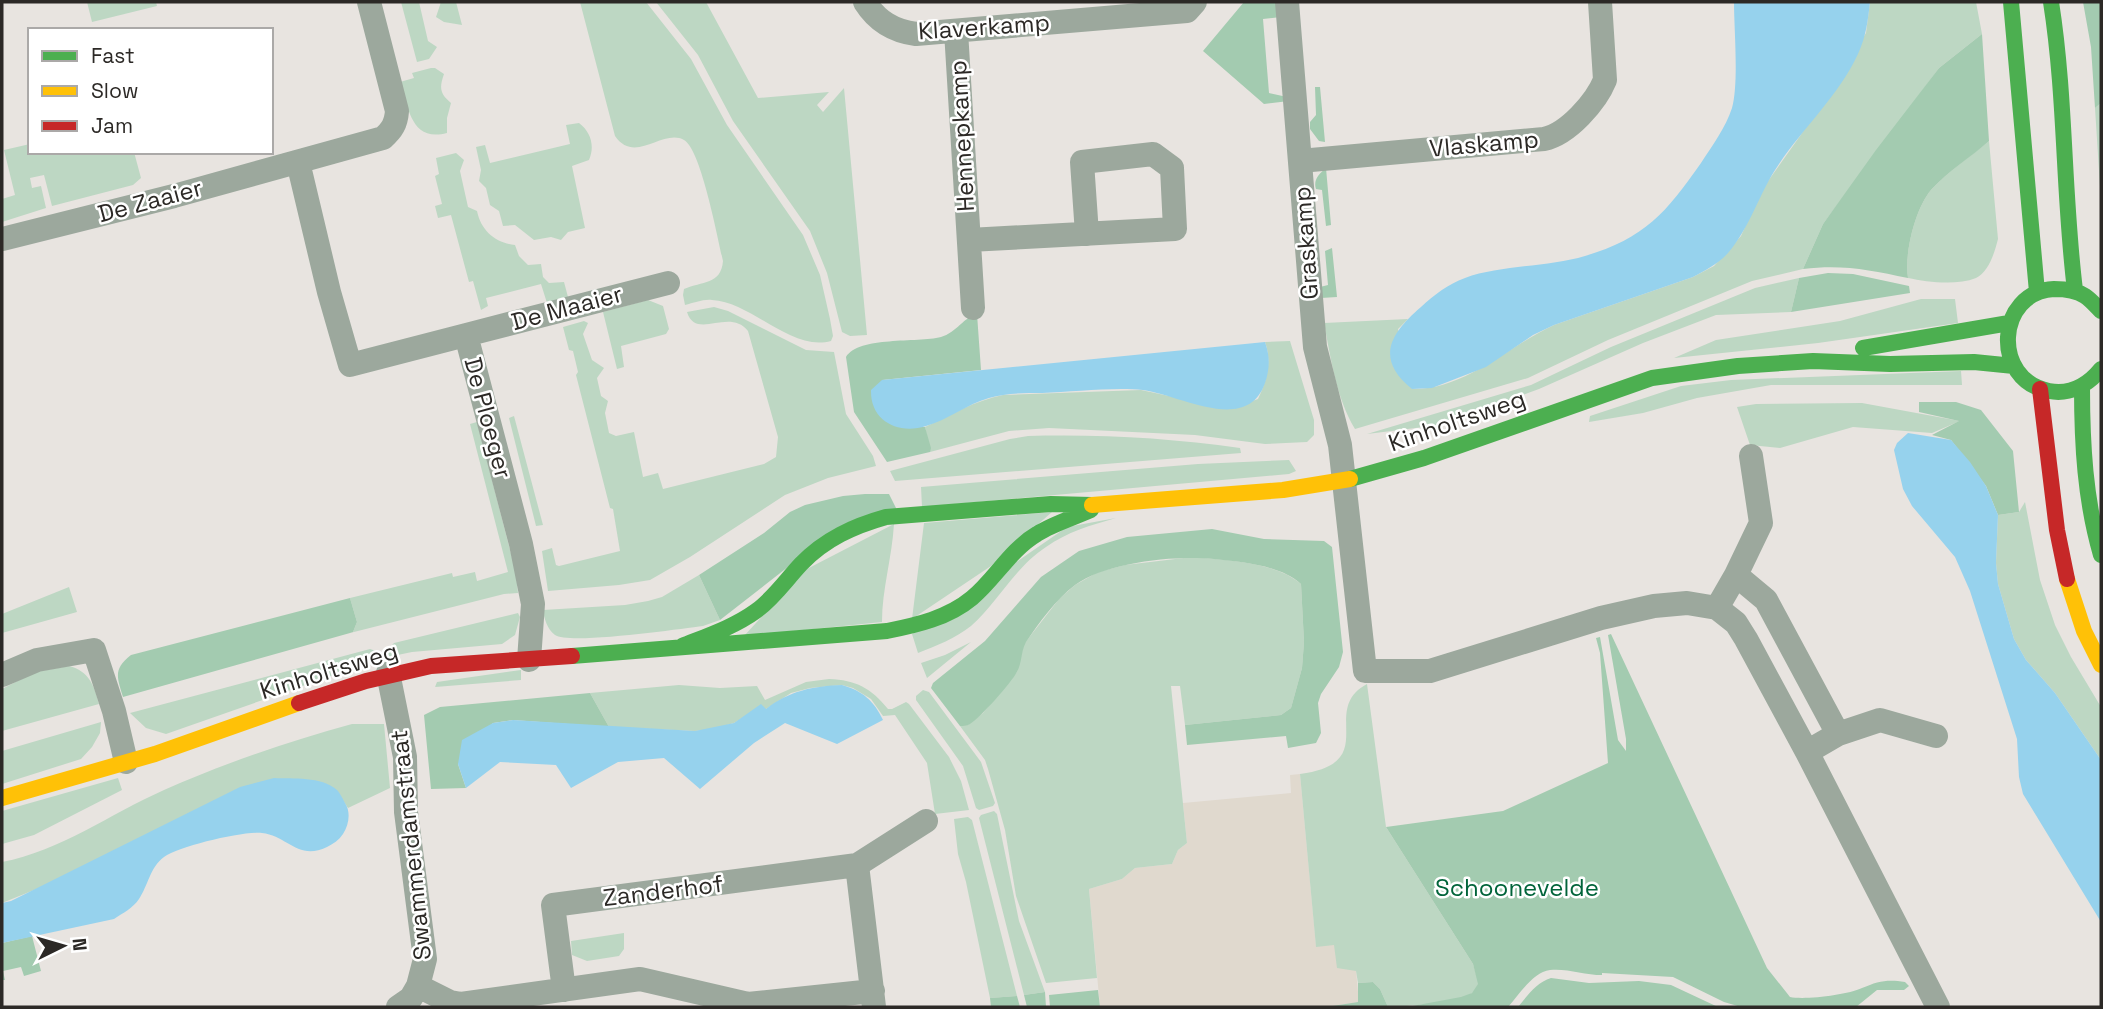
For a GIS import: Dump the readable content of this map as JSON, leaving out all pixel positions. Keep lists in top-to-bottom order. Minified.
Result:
{"streets":{"street":["Klaverkamp","Hennepkamp","Vlaskamp","De Zaaier","Graskamp","De Maaier","De Ploeger","Kinholtsweg","Swammerdamstraat","Zanderhof"]},"crossings":[["Klaverkamp","Hennepkamp"],["Vlaskamp","Graskamp"],["De Zaaier","De Ploeger"],["Graskamp","Kinholtsweg"],["De Maaier","De Ploeger"],["De Ploeger","Kinholtsweg"],["Kinholtsweg","Swammerdamstraat"]],"parks":["Schoonevelde"],"legend":["Fast","Slow","Jam"],"north":"right"}
